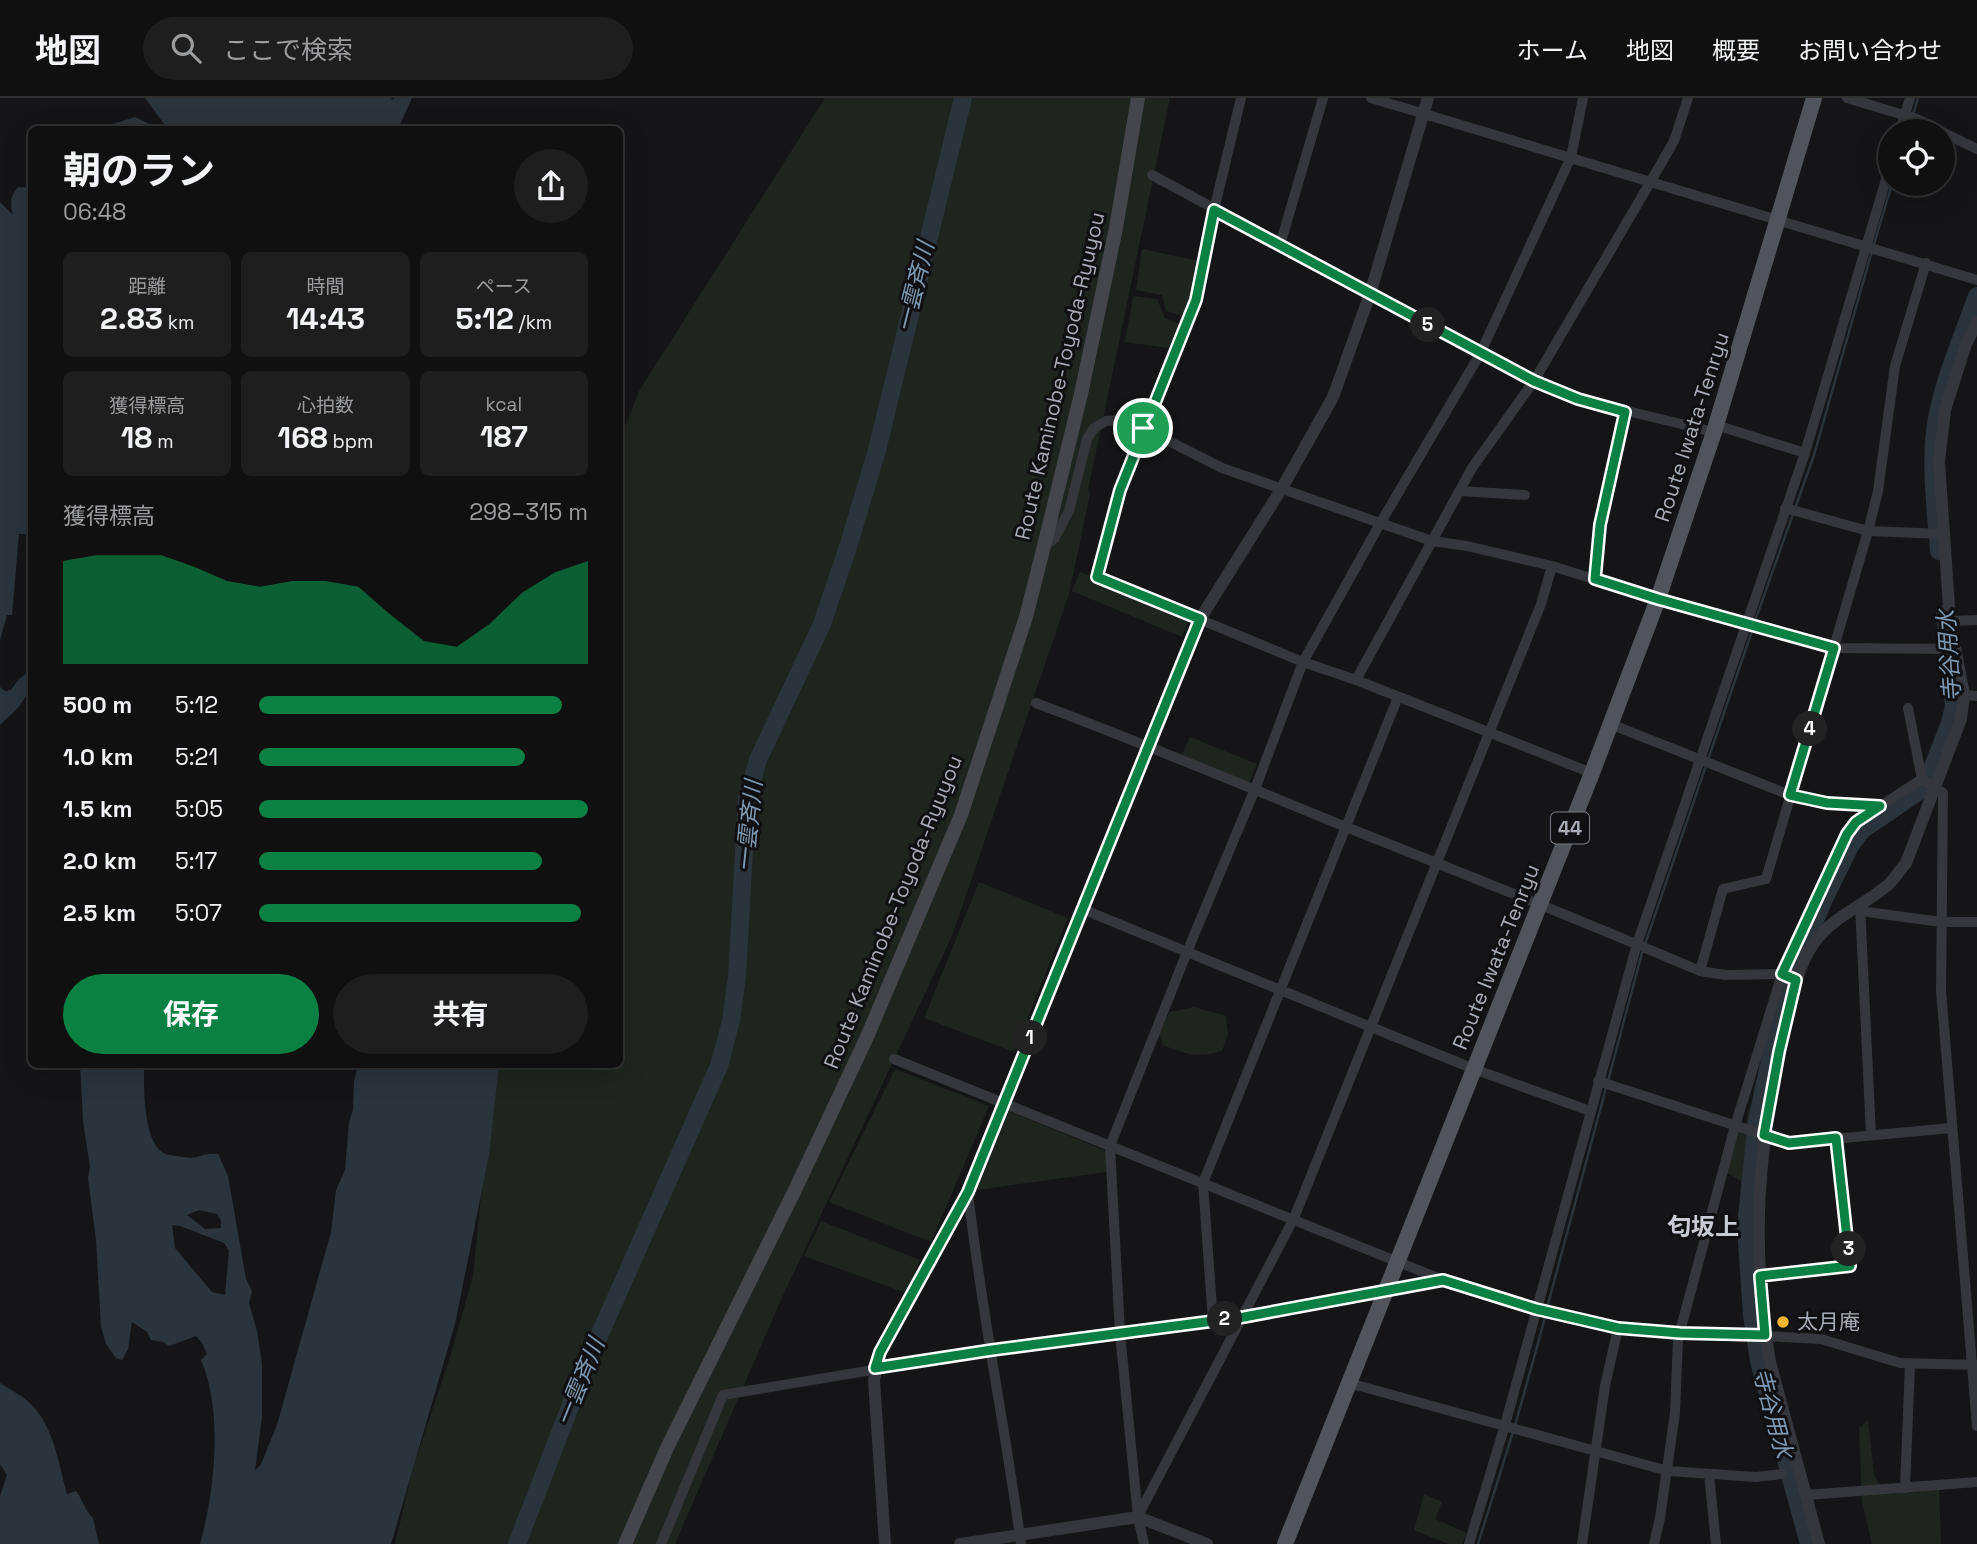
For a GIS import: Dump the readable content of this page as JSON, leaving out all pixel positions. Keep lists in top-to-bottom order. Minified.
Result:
{"streets":{"main road":["Route Kaminobe-Toyoda-Ryuyou","Route Iwata-Tenryu","44"]},"districts":["匂坂上"],"water":["一雲斉川","寺谷用水"],"places":["太月庵"],"page":{"header":"地図","search":"ここで検索","nav":["ホーム","地図","概要","お問い合わせ"],"heading":["朝のラン","06:48"],"stats":[["距離","2.83 km"],["時間","14:43"],["ペース","5:12 /km"],["獲得標高","18 m"],["心拍数","168 bpm"],["kcal","187"]],"pins":["5","4","1","3","2"],"chart":["獲得標高","298–315 m"],"list":[{"name":"500 m","note":"5:12"},{"name":"1.0 km","note":"5:21"},{"name":"1.5 km","note":"5:05"},{"name":"2.0 km","note":"5:17"},{"name":"2.5 km","note":"5:07"}],"buttons":["保存","共有"]}}
